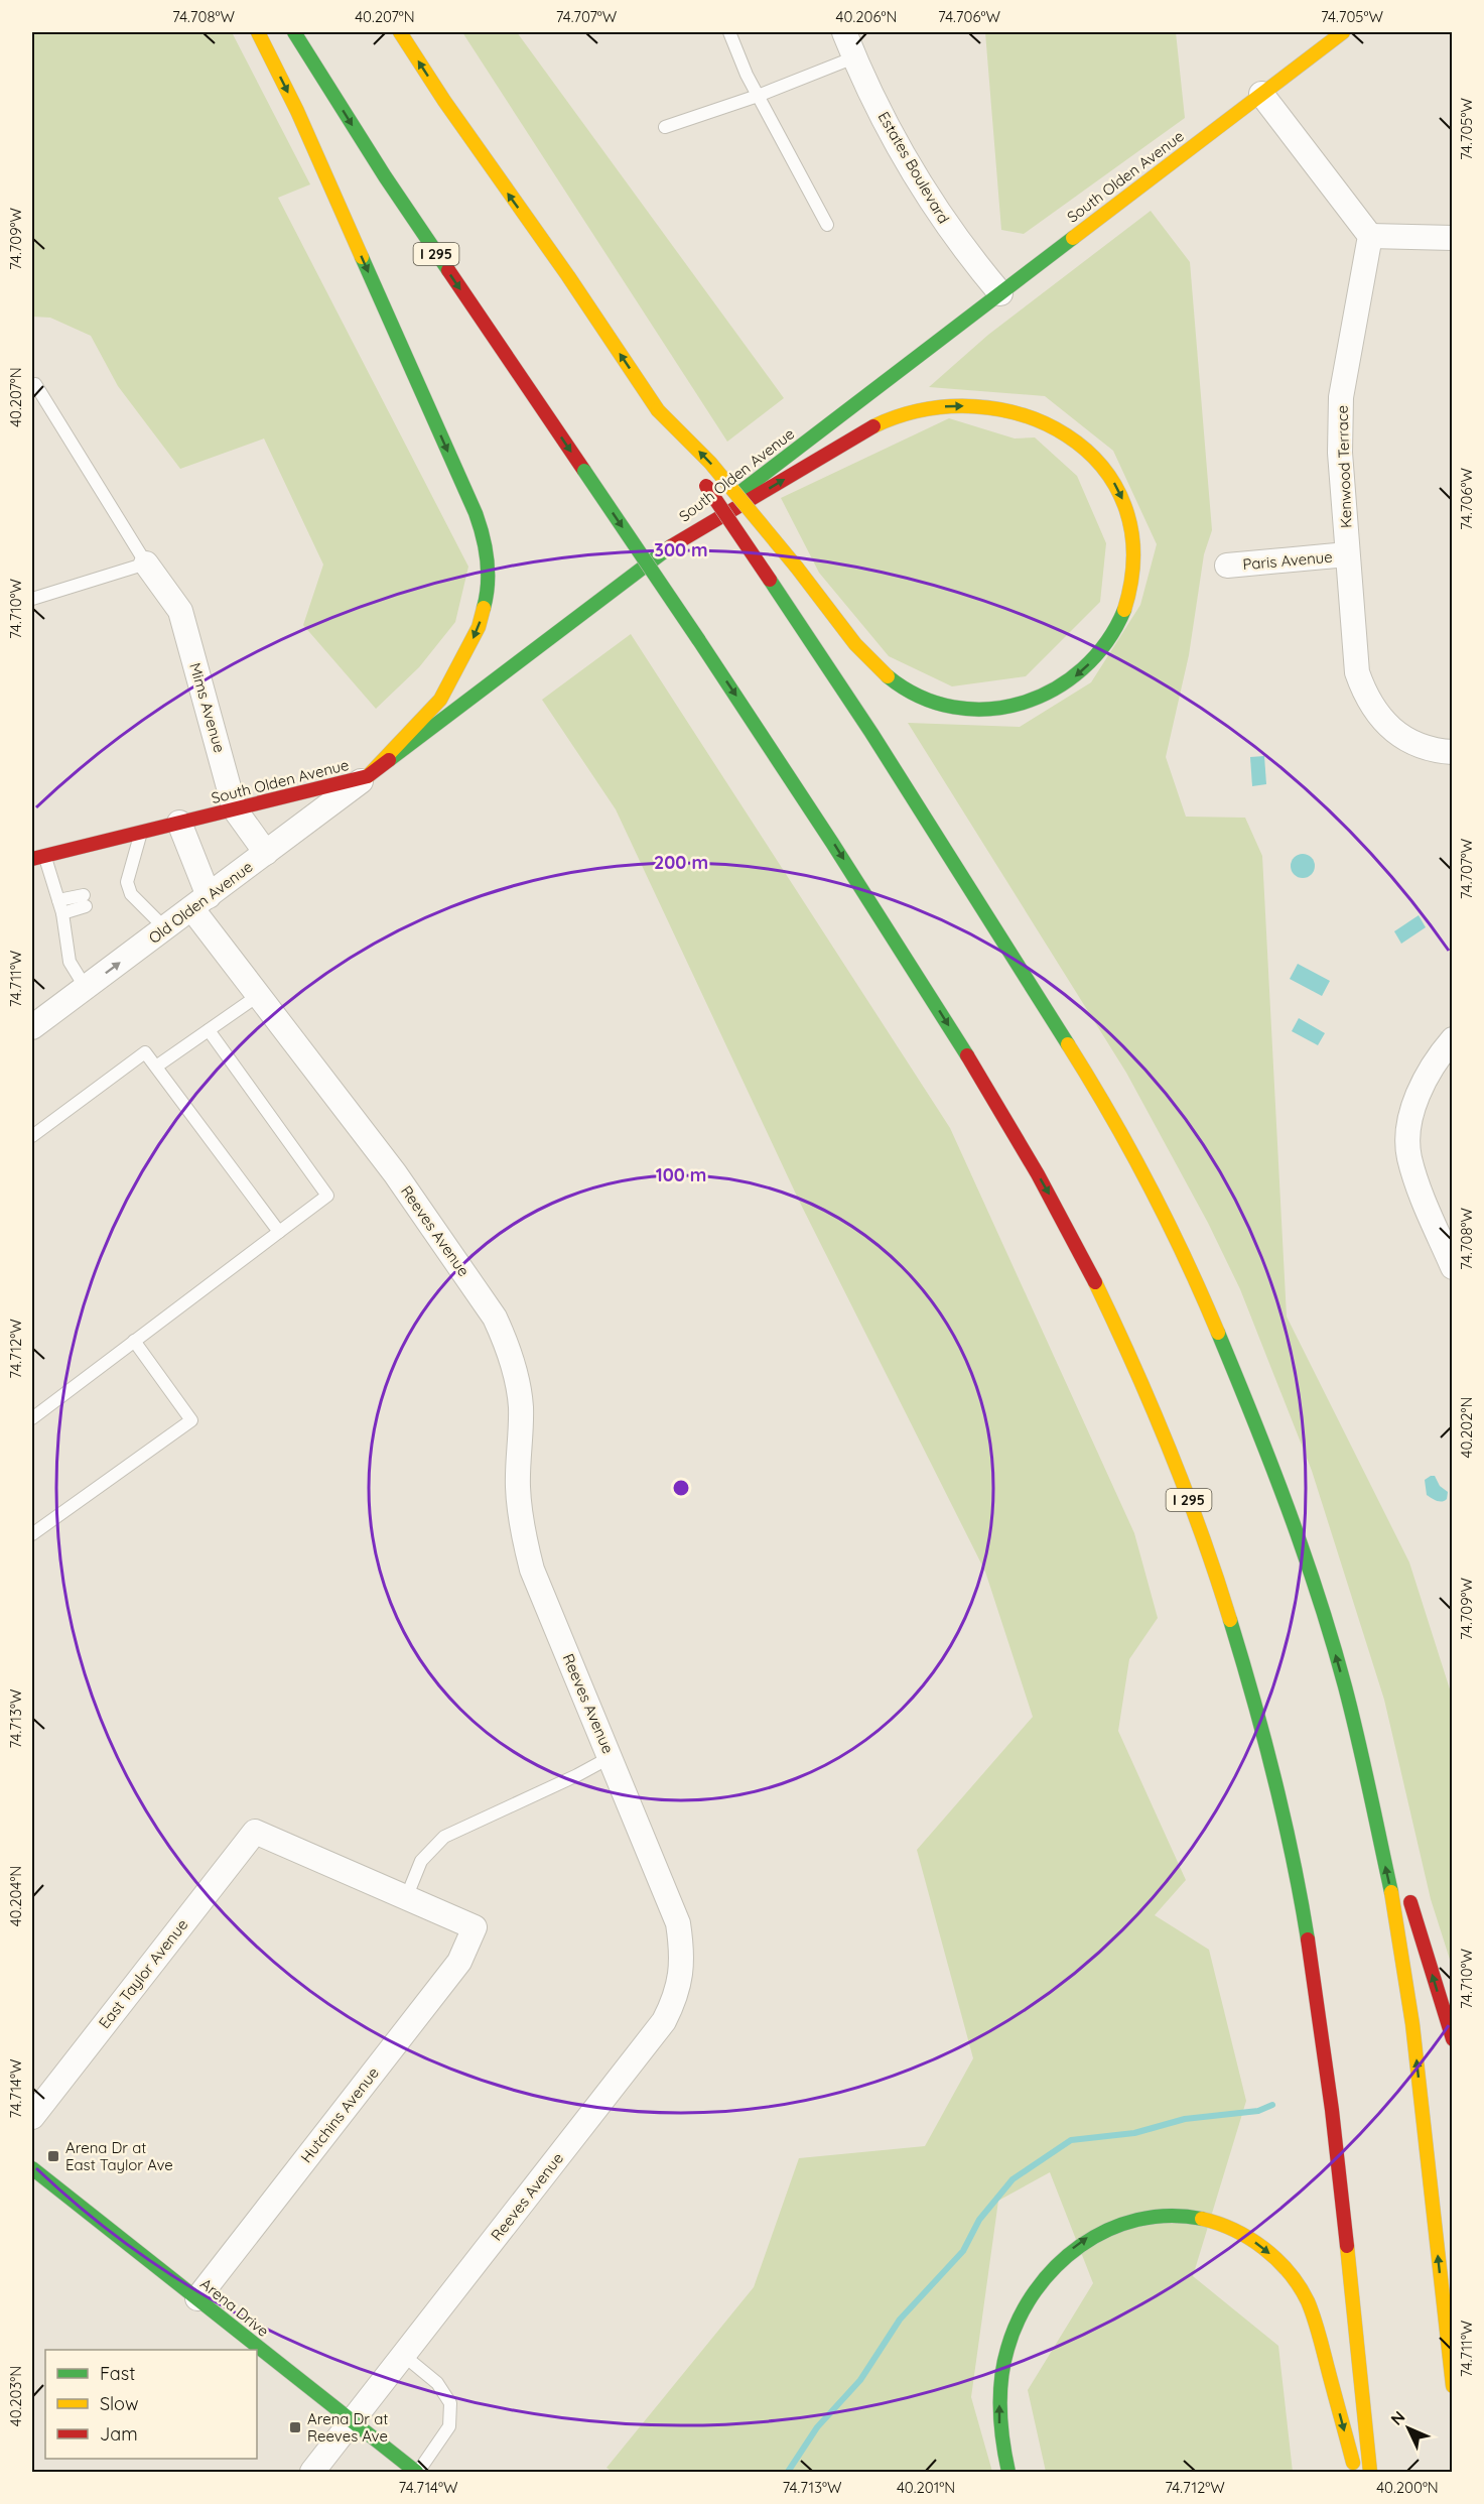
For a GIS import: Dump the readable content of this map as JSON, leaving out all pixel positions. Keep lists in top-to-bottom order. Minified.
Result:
{"streets":{"main road":["South Olden Avenue","I 295","Arena Drive"],"street":["Estates Boulevard","Kenwood Terrace","Paris Avenue","Mims Avenue","Old Olden Avenue","Reeves Avenue","East Taylor Avenue","Hutchins Avenue"]},"crossings":[["Estates Boulevard","South Olden Avenue"],["South Olden Avenue","Mims Avenue"],["South Olden Avenue","Old Olden Avenue"],["South Olden Avenue","Reeves Avenue"],["Kenwood Terrace","Paris Avenue"],["Mims Avenue","Old Olden Avenue"],["Old Olden Avenue","Reeves Avenue"],["Reeves Avenue","Arena Drive"],["East Taylor Avenue","Hutchins Avenue"],["Hutchins Avenue","Arena Drive"]],"places":{"transit":["Arena Dr at East Taylor Ave","Arena Dr at Reeves Ave"]},"legend":["Fast","Slow","Jam"],"north":"top left","coordinates":["74.708°W","40.207°N","74.707°W","40.206°N","74.706°W","74.705°W","74.709°W","74.710°W","74.711°W","74.712°W","40.202°N","74.713°W","40.204°N","74.714°W","40.203°N","40.201°N","40.200°N"],"rings":["300 m","200 m","100 m"]}
